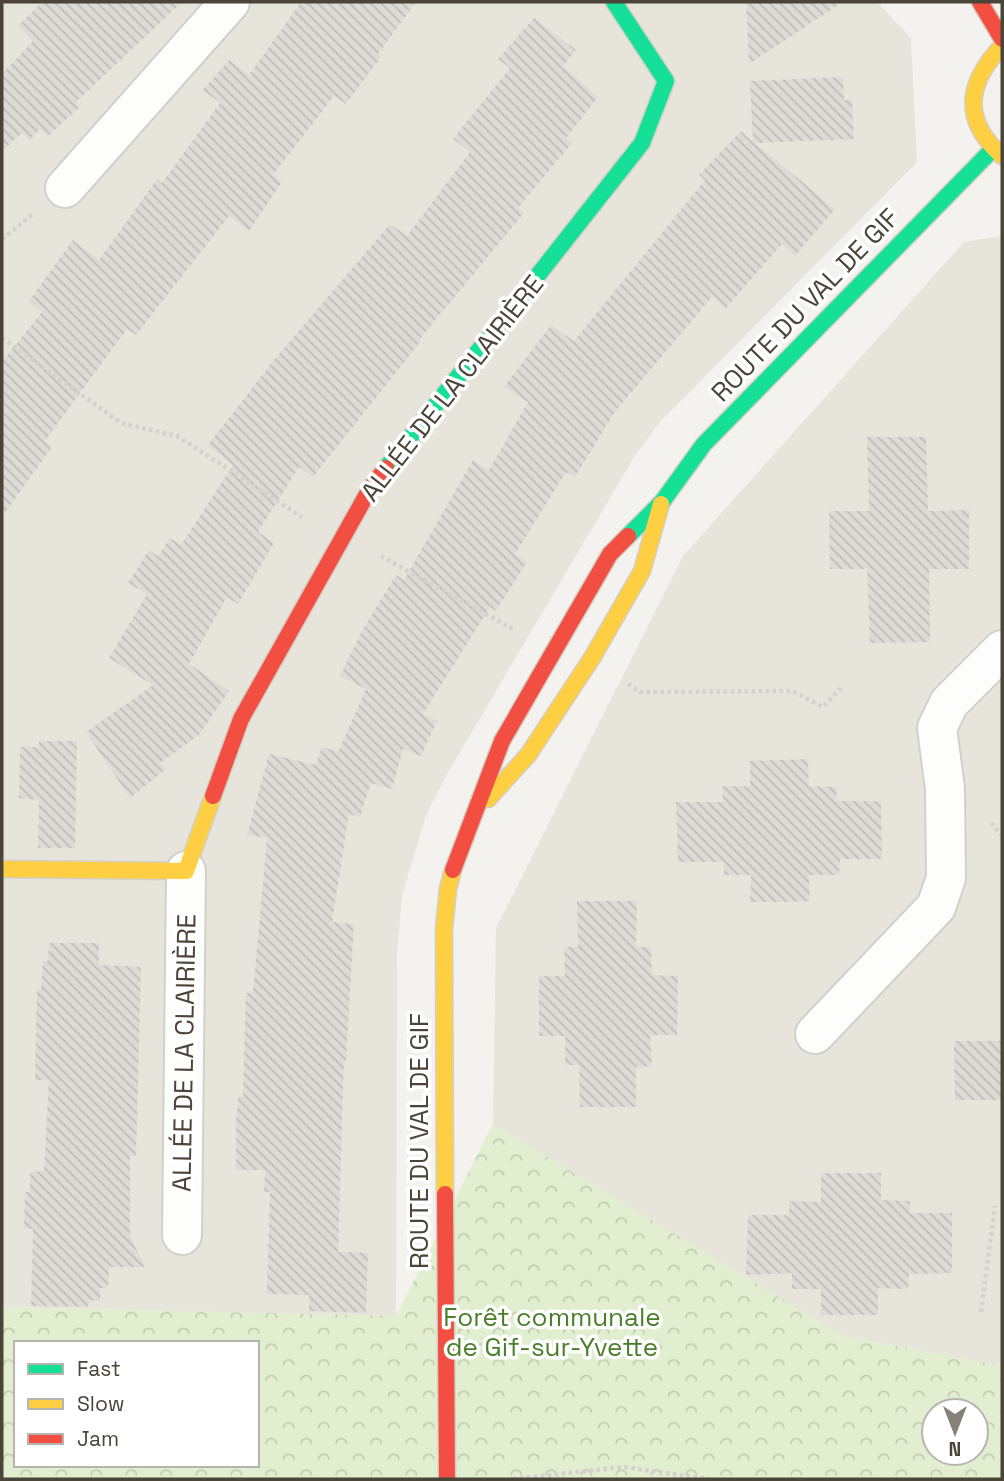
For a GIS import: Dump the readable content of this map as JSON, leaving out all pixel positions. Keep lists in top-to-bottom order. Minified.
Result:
{"streets":{"street":["ROUTE DU VAL DE GIF","ALLÉE DE LA CLAIRIÈRE"]},"parks":["Forêt communale de Gif-sur-Yvette"],"legend":["Fast","Slow","Jam"],"north":"bottom"}
